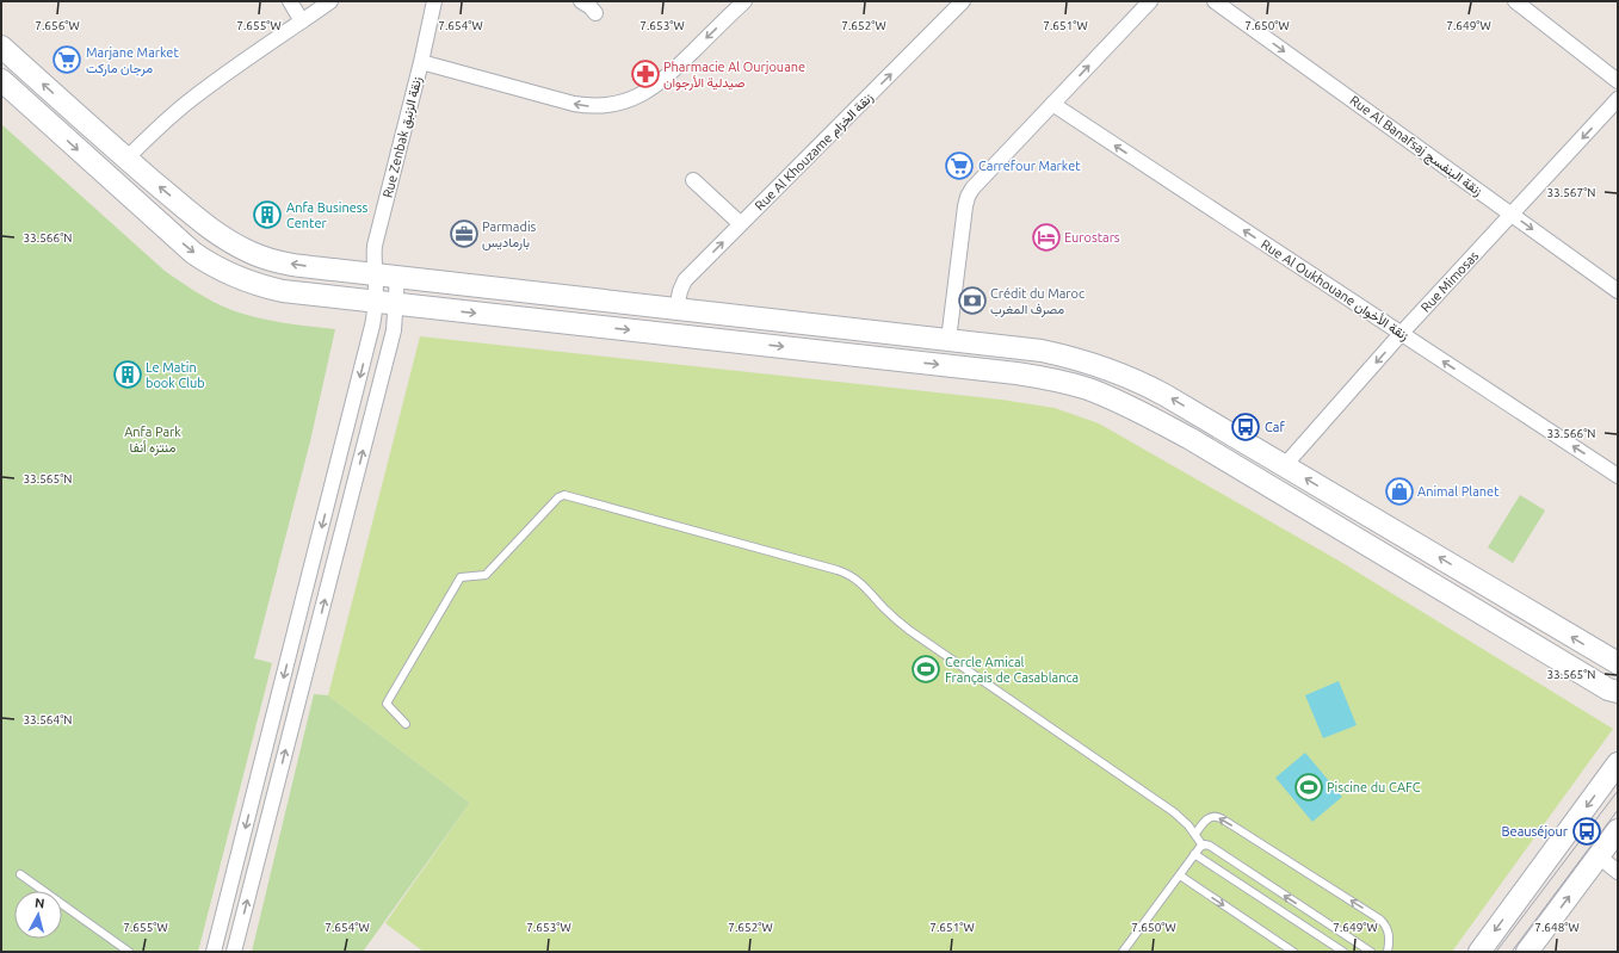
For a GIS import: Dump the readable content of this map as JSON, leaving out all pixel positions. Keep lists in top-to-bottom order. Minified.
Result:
{"streets":{"street":["Rue Zenbak زنقة الزنبق","Rue Al Banafsaj زنقة البنفسج","Rue Al Khouzame زنقة الخزام","Rue Mimosas","Rue Al Oukhouane زنقة الأخوان"]},"crossings":[["Rue Al Banafsaj زنقة البنفسج","Rue Mimosas"],["Rue Mimosas","Rue Al Oukhouane زنقة الأخوان"]],"one_way":["Rue Al Banafsaj زنقة البنفسج","Rue Al Khouzame زنقة الخزام","Rue Mimosas","Rue Al Oukhouane زنقة الأخوان"],"parks":["Anfa Park منتزه أنفا"],"places":{"supermarket":["Marjane Market مرجان ماركت","Carrefour Market"],"pharmacy":["Pharmacie Al Ourjouane صيدلية الأرجوان"],"building":["Anfa Business Center","Le Matin book Club"],"office":["Parmadis بارماديس"],"hotel":["Eurostars"],"bank":["Crédit du Maroc مصرف المغرب"],"bus stop":["Caf","Beauséjour"],"shop":["Animal Planet"],"sports":["Cercle Amical Français de Casablanca","Piscine du CAFC"]},"north":"top","coordinates":["7.656°W","7.655°W","7.654°W","7.653°W","7.652°W","7.651°W","7.650°W","7.649°W","33.567°N","33.566°N","33.565°N","33.564°N","7.648°W"]}
